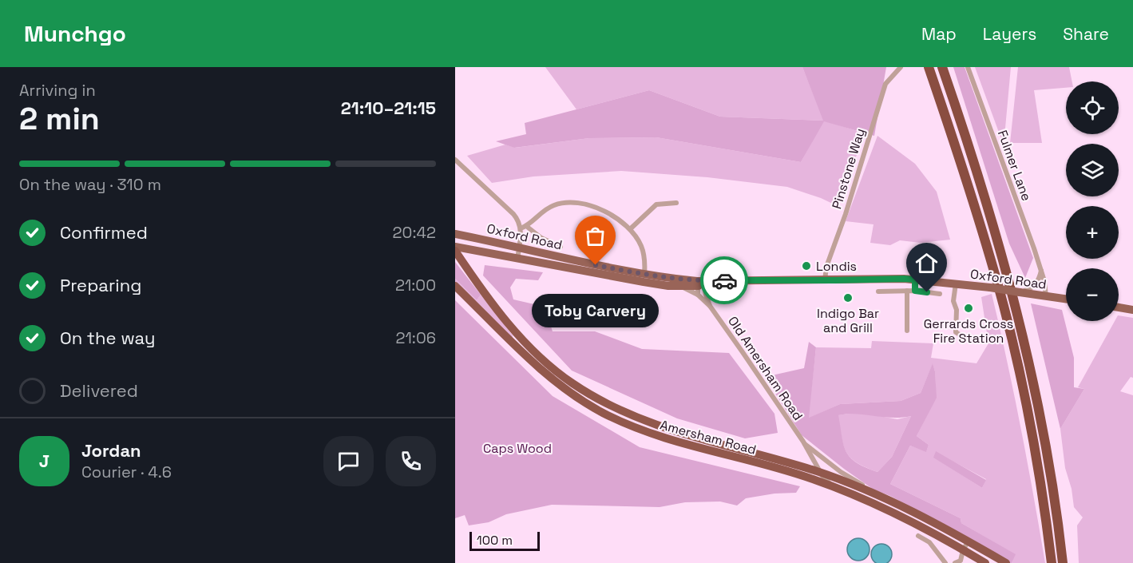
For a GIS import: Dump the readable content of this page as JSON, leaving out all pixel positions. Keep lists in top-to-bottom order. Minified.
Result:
{"streets":{"highway":["Amersham Road"],"main road":["Oxford Road"],"street":["Fulmer Lane","Pinstone Way","Old Amersham Road"]},"crossings":[["Fulmer Lane","Oxford Road"],["Pinstone Way","Oxford Road"],["Oxford Road","Old Amersham Road"],["Old Amersham Road","Amersham Road"]],"parks":["Caps Wood"],"places":["Toby Carvery","Londis","Indigo Bar and Grill","Gerrards Cross Fire Station"],"scale_bar":"100 m","page":{"header":"Munchgo","nav":["Map","Layers","Share"],"heading":["2 min","Arriving in","21:10–21:15"],"panel":["Jordan","Courier · 4.6"],"map_buttons":["+","−"],"bar":"On the way · 310 m","list":[["Confirmed","20:42"],["Preparing","21:00"],["On the way","21:06"],"Delivered"],"bubble":"Toby Carvery","round":"J","scale":"100 m"}}
